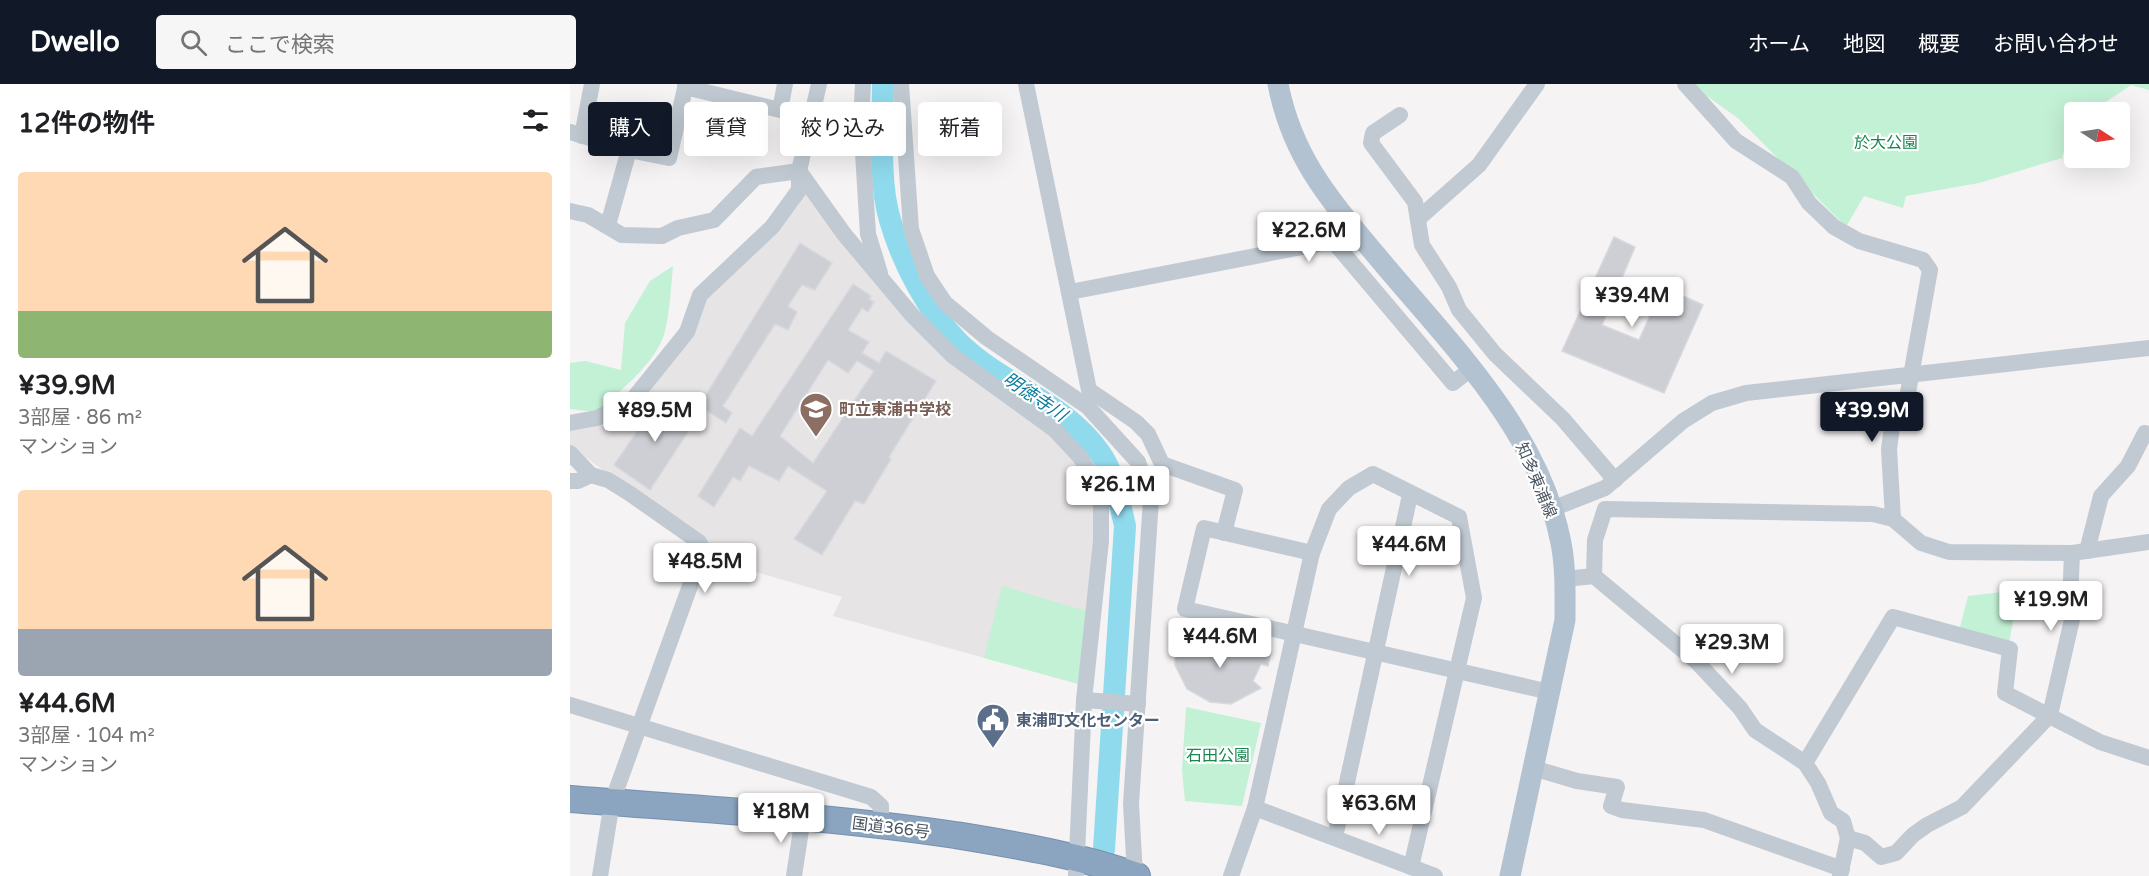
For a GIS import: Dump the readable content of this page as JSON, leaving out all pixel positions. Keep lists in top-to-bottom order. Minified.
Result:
{"streets":{"highway":["国道366号"],"main road":["知多東浦線"]},"water":["明徳寺川"],"parks":["於大公園","石田公園"],"places":{"school or university":["町立東浦中学校"],"public building":["東浦町文化センター"]},"north":"right","page":{"header":"Dwello","search":"ここで検索","nav":["ホーム","地図","概要","お問い合わせ"],"heading":"12件の物件","chip":["購入","賃貸","絞り込み","新着"],"list":[{"name":"¥39.9M","note":"3部屋 · 86 m² · マンション"},{"name":"¥44.6M","note":"3部屋 · 104 m² · マンション"}],"price":["¥22.6M","¥39.4M","¥89.5M","¥39.9M","¥26.1M","¥44.6M","¥48.5M","¥19.9M","¥44.6M","¥29.3M","¥63.6M","¥18M"]}}
